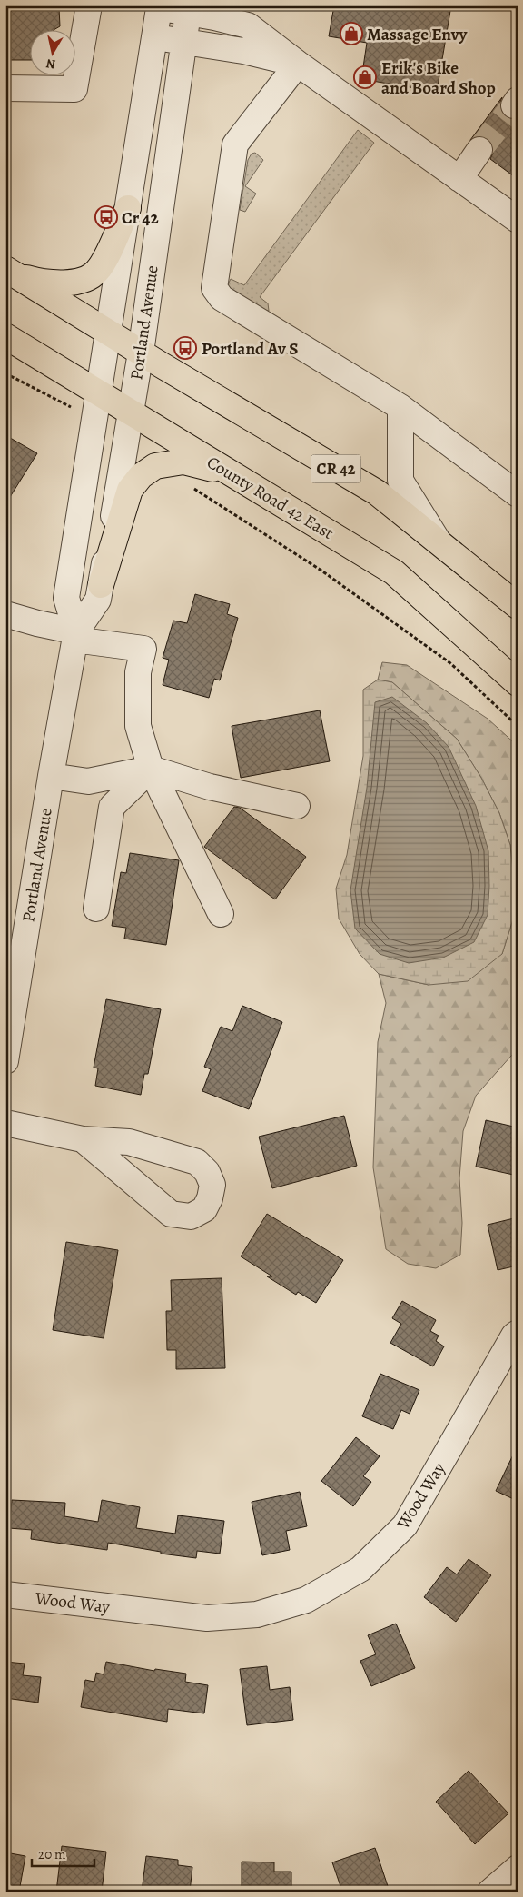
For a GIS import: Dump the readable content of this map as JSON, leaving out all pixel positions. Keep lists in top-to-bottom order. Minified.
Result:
{"streets":{"highway":["CR 42","County Road 42 East"],"street":["Portland Avenue","Wood Way"]},"crossings":[["Portland Avenue","CR 42"],["Portland Avenue","County Road 42 East"]],"places":{"shop":["Massage Envy","Erik's Bike and Board Shop"],"bus stop":["Cr 42","Portland Av S"]},"scale_bar":"20 m","north":"bottom"}
